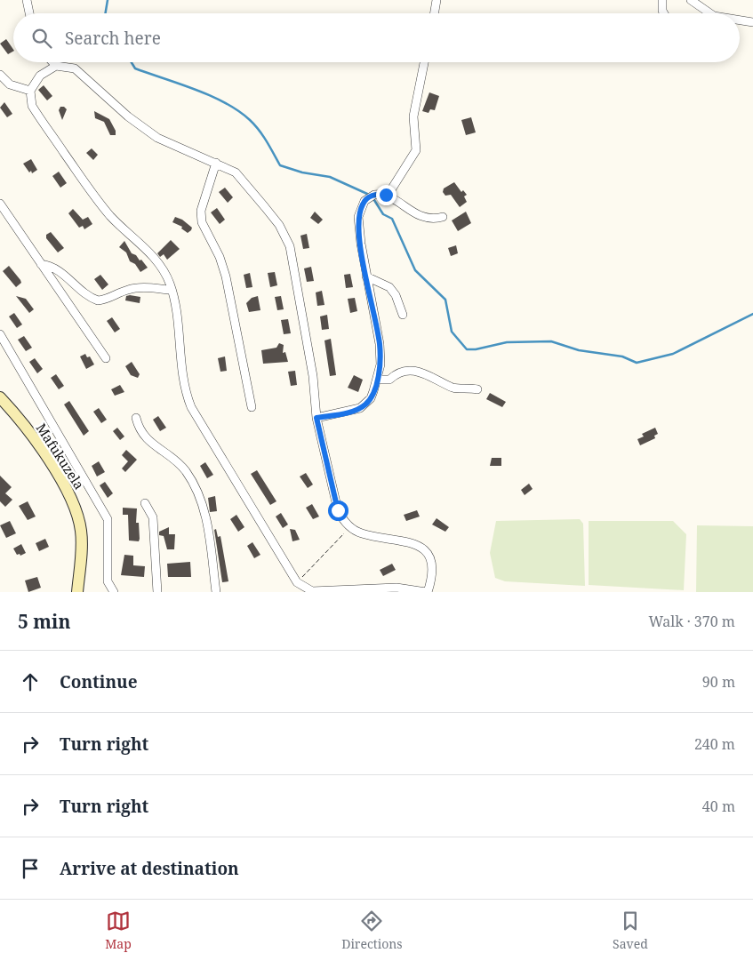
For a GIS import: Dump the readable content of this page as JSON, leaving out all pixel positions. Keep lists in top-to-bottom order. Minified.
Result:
{"streets":{"main road":["Mafukuzela"]},"page":{"search":"Search here","heading":["5 min","Walk · 370 m"],"list":[["Continue","90 m"],["Turn right","240 m"],["Turn right","40 m"],"Arrive at destination"],"nav":["Map","Directions","Saved"]}}
